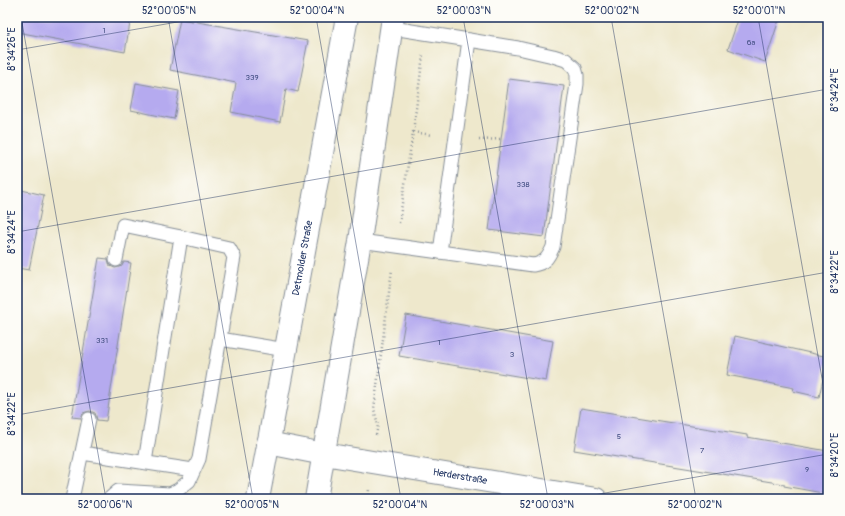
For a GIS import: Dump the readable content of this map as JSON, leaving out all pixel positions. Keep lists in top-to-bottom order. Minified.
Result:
{"streets":{"main road":["Detmolder Straße","Herderstraße"]},"crossings":[["Detmolder Straße","Herderstraße"]],"house_numbers":["1","6a","339","338","331","1","3","5","7","9"],"coordinates":["52°00'05\"N","52°00'04\"N","52°00'03\"N","52°00'02\"N","52°00'01\"N","8°34'26\"E","8°34'24\"E","8°34'22\"E","8°34'20\"E","52°00'06\"N"]}
